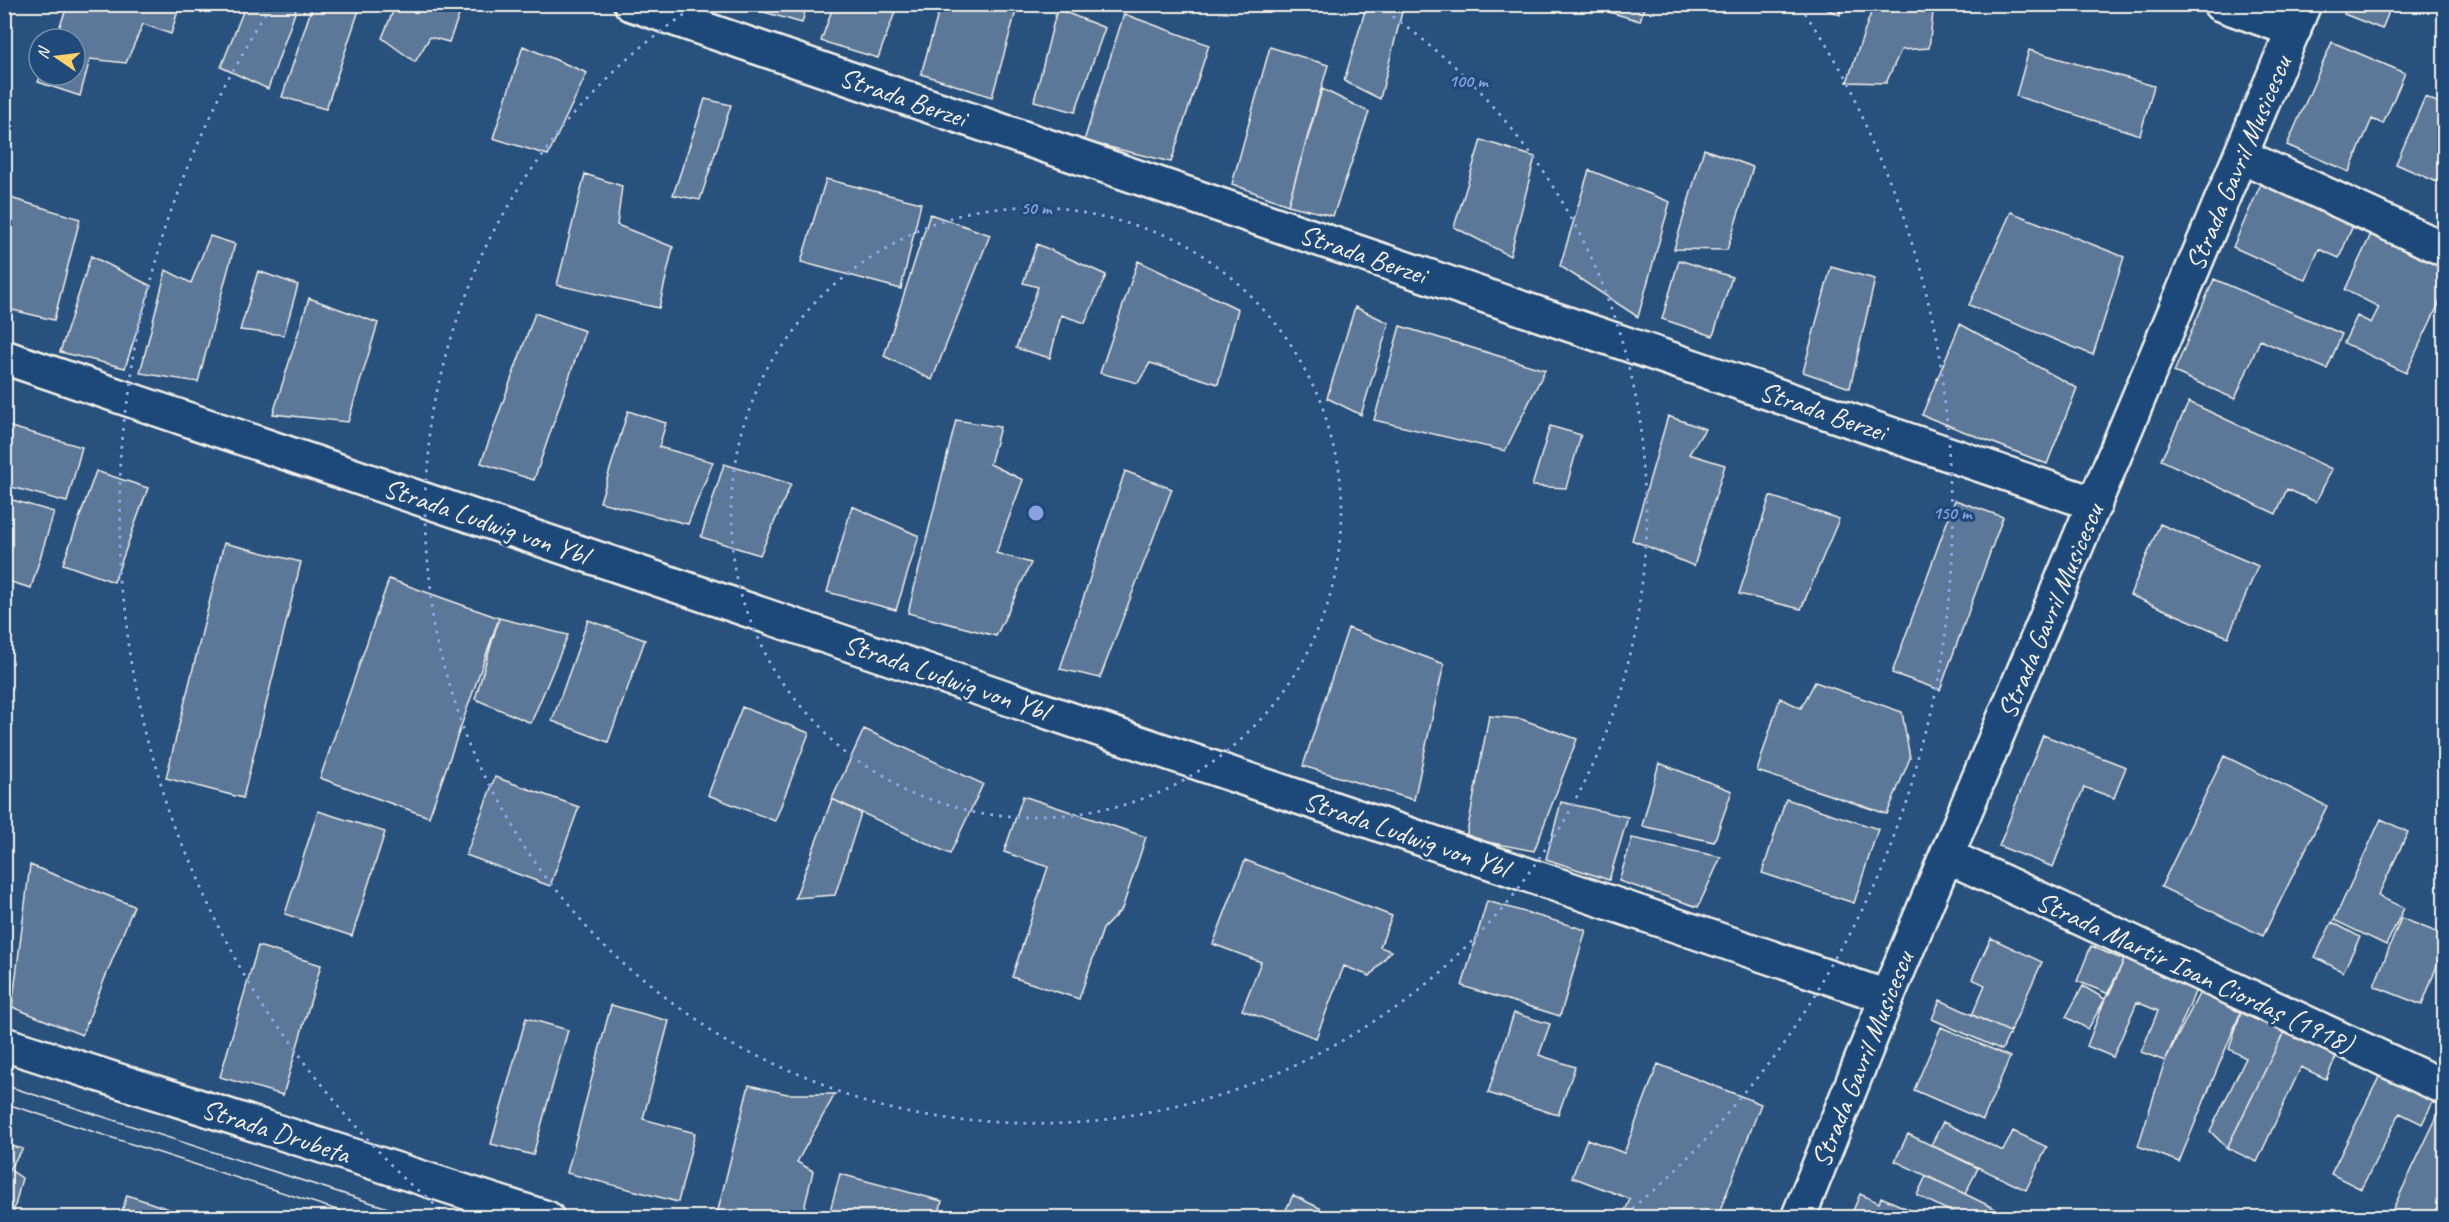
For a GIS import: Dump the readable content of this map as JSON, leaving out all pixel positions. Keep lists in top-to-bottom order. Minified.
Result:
{"streets":{"street":["Strada Berzei","Strada Gavril Musicescu","Strada Ludwig von Ybl","Strada Martir Ioan Ciordaș (1918)","Strada Drubeta"]},"crossings":[["Strada Berzei","Strada Gavril Musicescu"],["Strada Gavril Musicescu","Strada Ludwig von Ybl"],["Strada Gavril Musicescu","Strada Martir Ioan Ciordaș (1918)"]],"north":"left","rings":["100 m","50 m","150 m"]}
